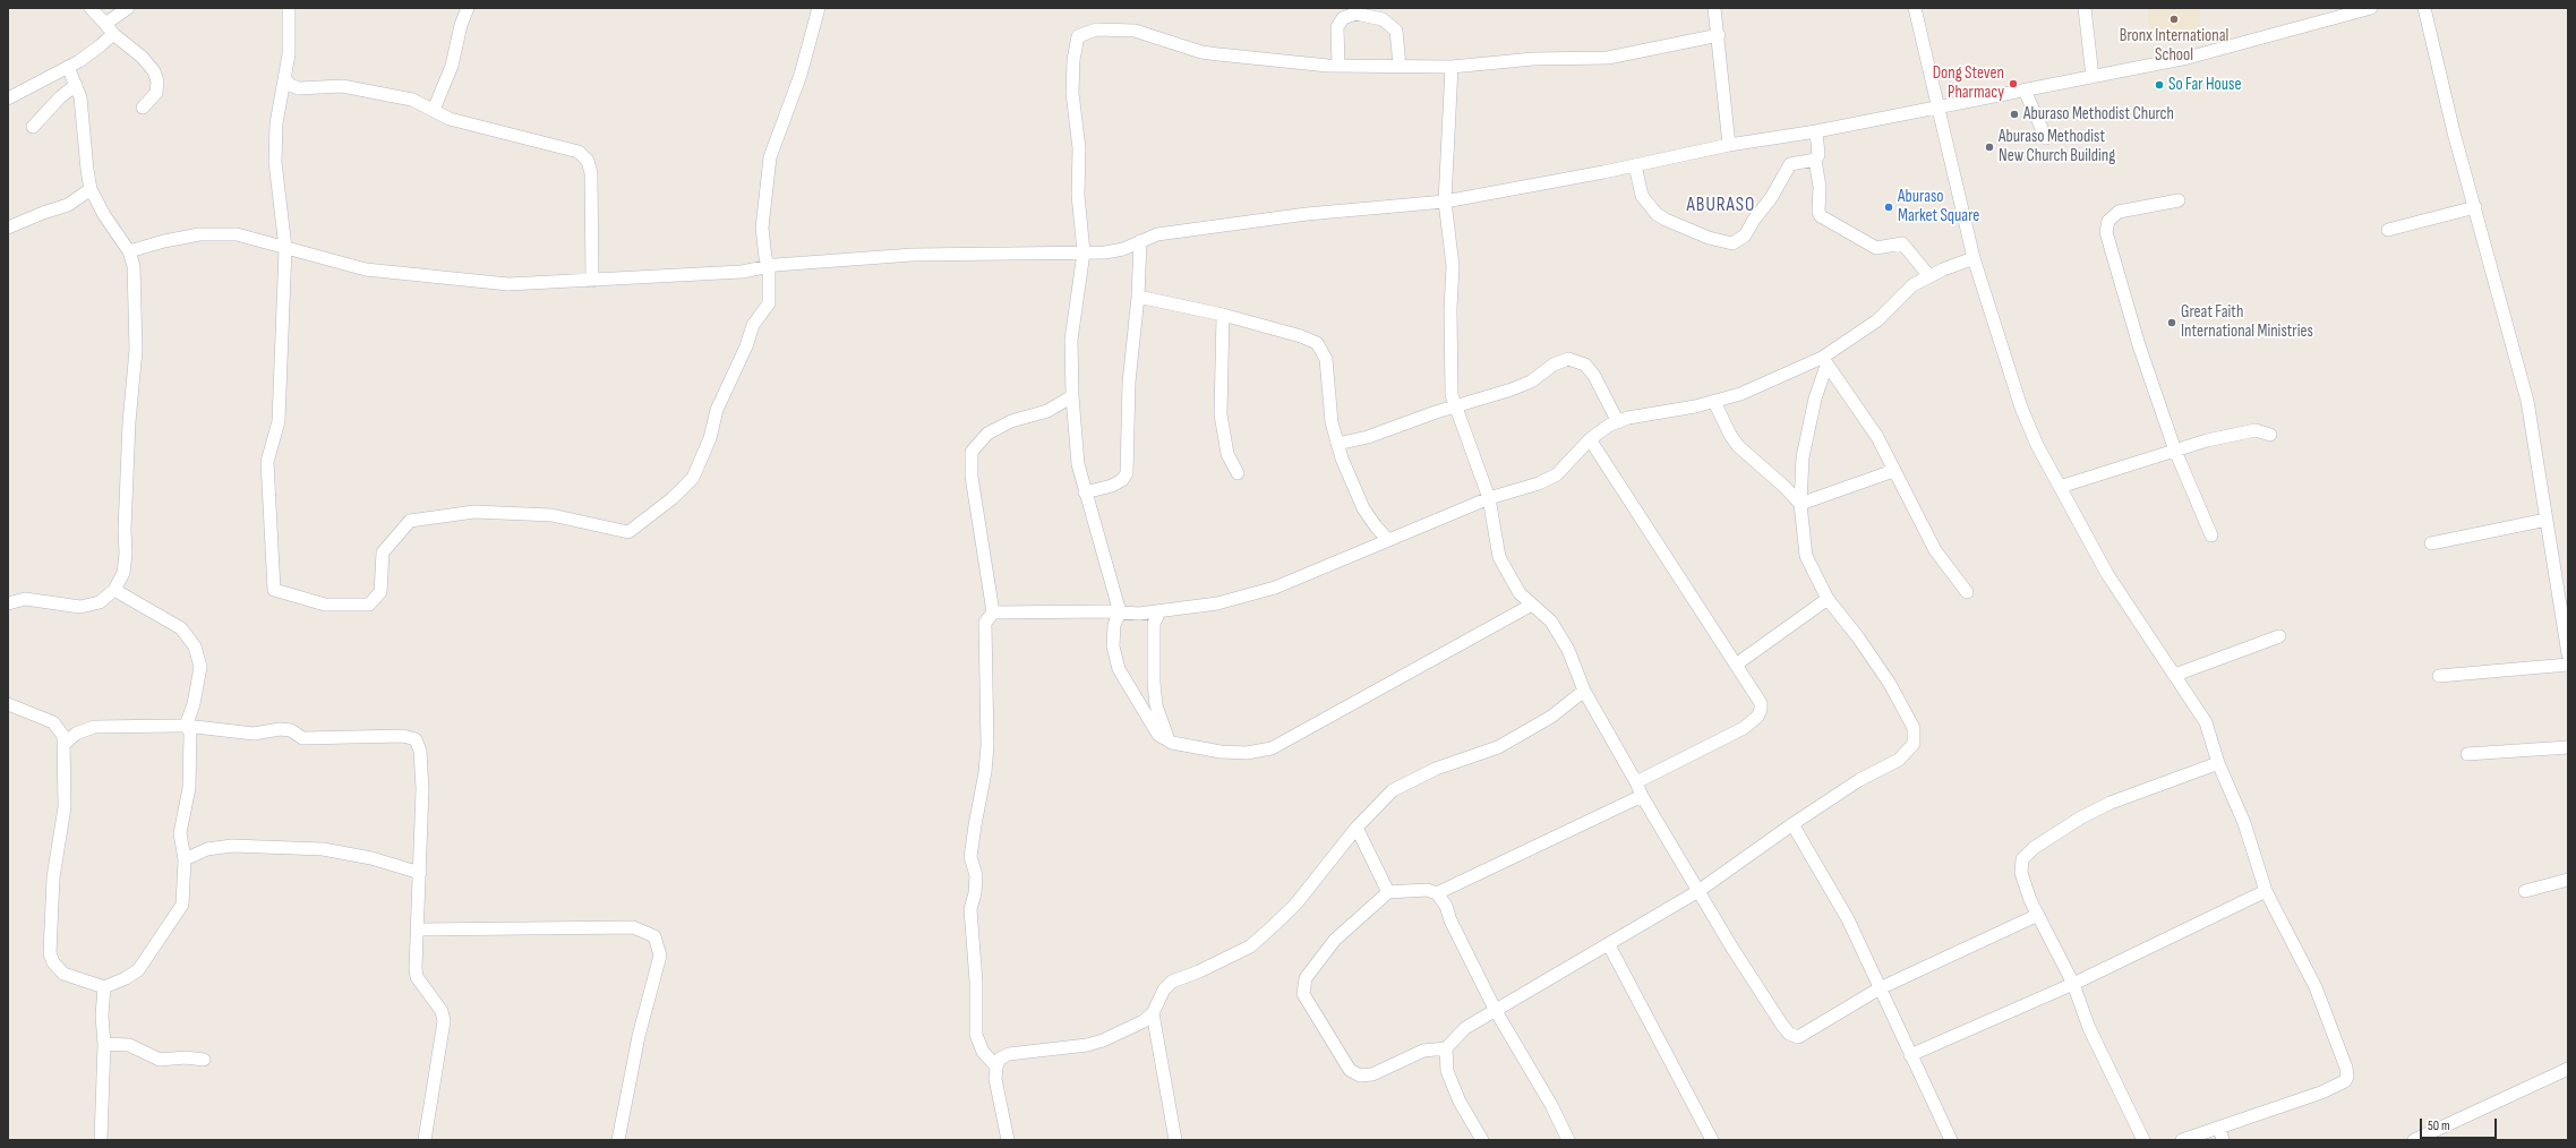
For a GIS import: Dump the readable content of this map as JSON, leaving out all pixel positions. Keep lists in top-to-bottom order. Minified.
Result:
{"districts":["ABURASO"],"places":["Bronx International School","Dong Steven Pharmacy","So Far House","Aburaso Methodist Church","Aburaso Methodist New Church Building","Aburaso Market Square","Great Faith International Ministries"],"scale_bar":"50 m"}
